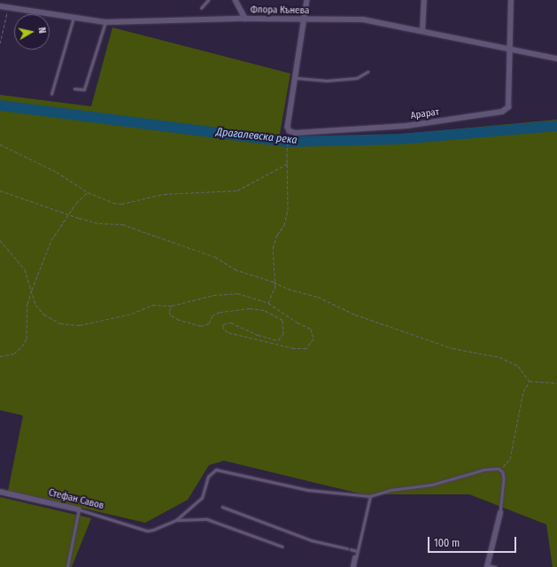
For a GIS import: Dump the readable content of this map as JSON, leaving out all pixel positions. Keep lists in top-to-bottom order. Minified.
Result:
{"streets":{"street":["Флора Кънева","Арарат","Стефан Савов"]},"crossings":[["Флора Кънева","Арарат"]],"water":["Драгалевска река"],"scale_bar":"100 m","north":"right"}
